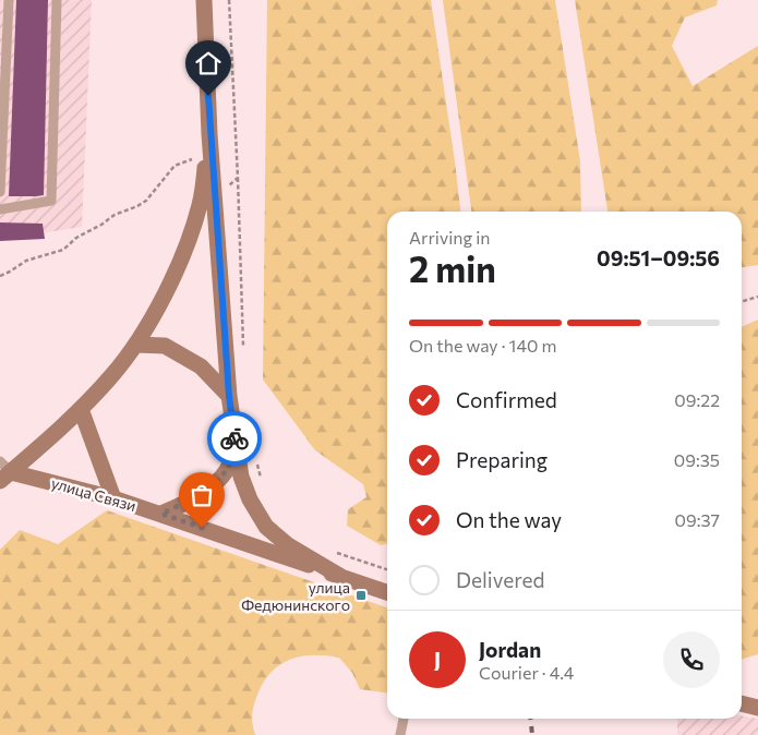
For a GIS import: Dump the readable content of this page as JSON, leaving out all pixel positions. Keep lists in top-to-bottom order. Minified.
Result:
{"streets":{"main road":["улица Связи"]},"places":{"transit":["улица Федюнинского"]},"page":{"heading":["2 min","Arriving in","09:51–09:56"],"panel":["Jordan","Courier · 4.4"],"bar":"On the way · 140 m","list":[["Confirmed","09:22"],["Preparing","09:35"],["On the way","09:37"],"Delivered"],"round":"J"}}
